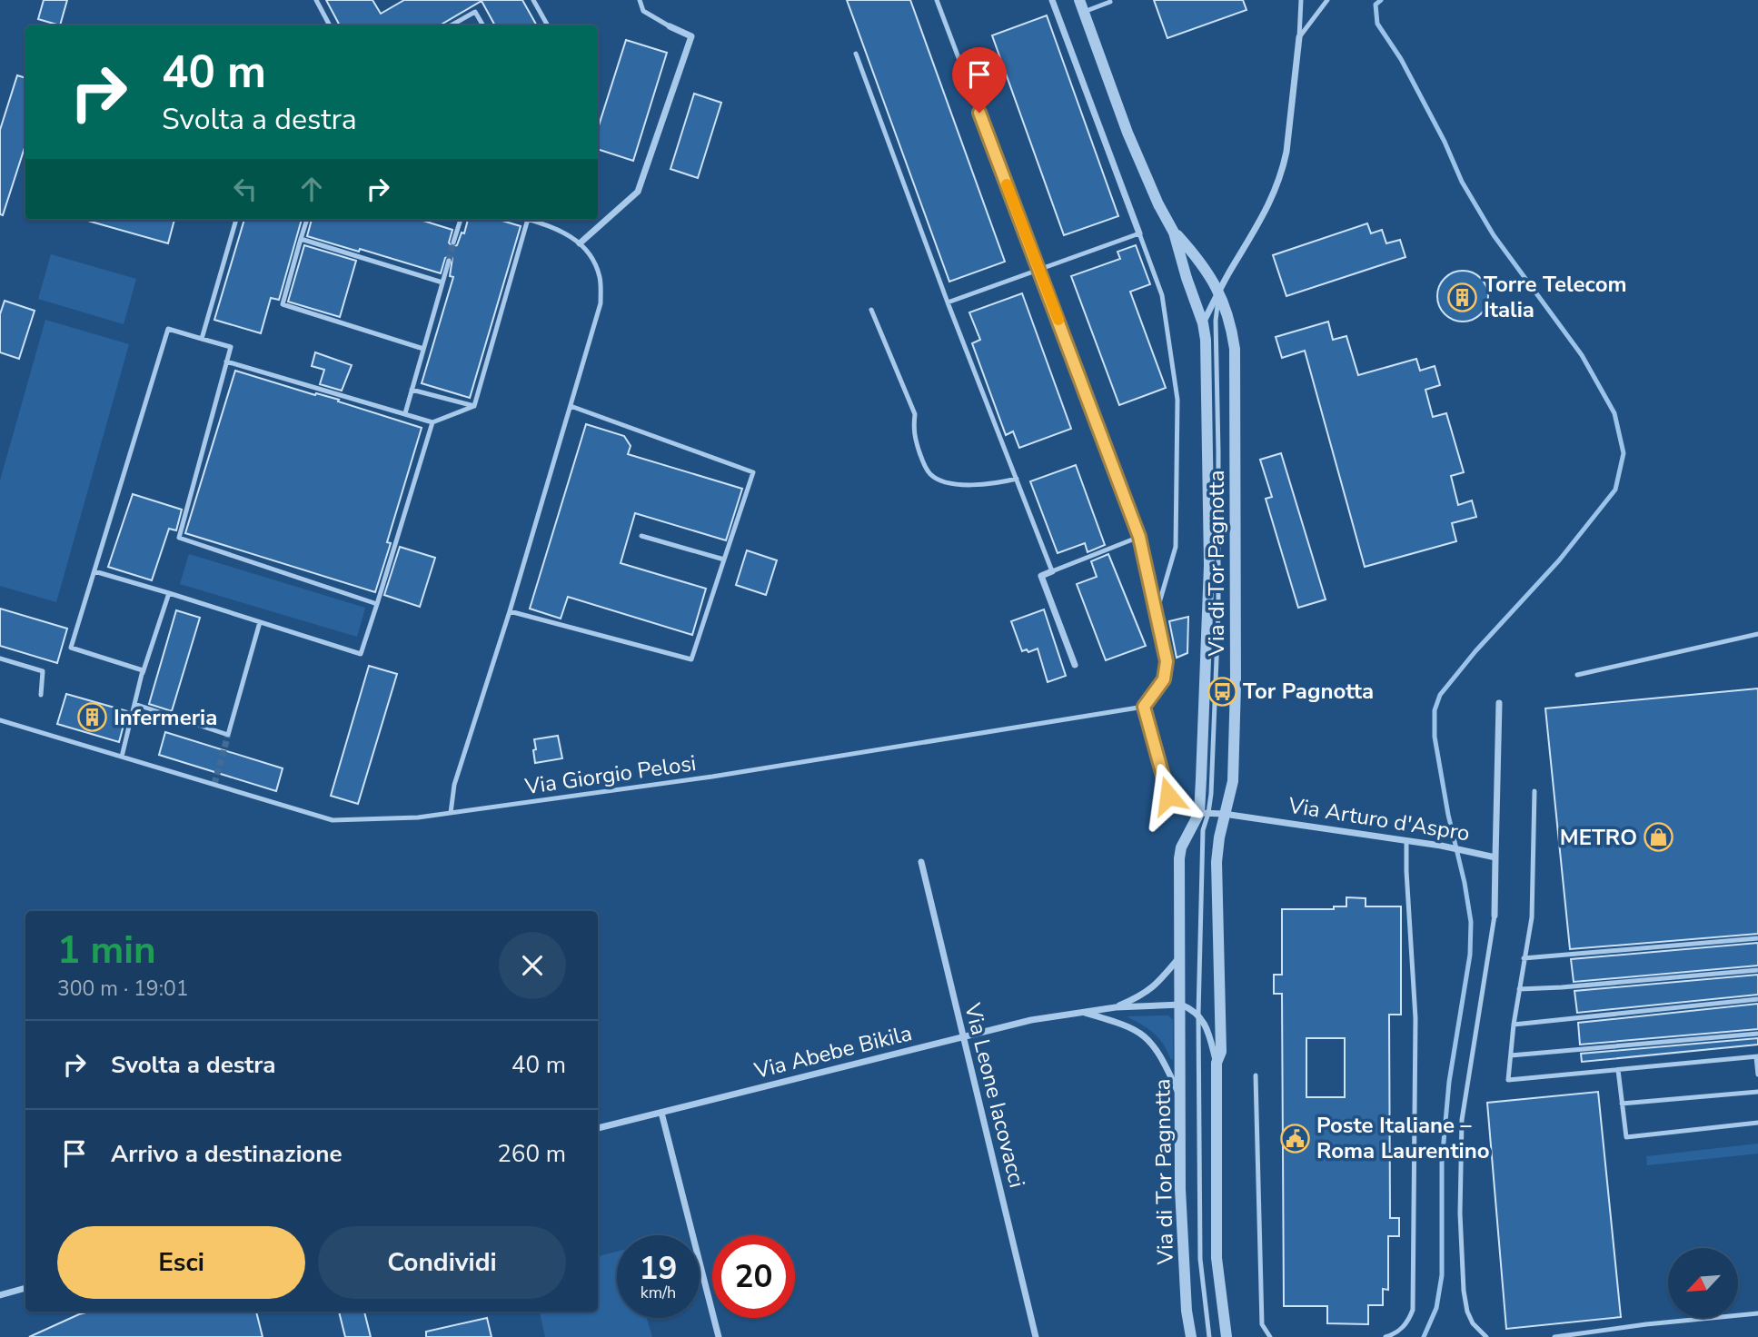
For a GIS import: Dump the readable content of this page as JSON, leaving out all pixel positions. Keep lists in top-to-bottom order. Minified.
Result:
{"streets":{"street":["Via di Tor Pagnotta","Via Arturo d'Aspro","Via Abebe Bikila","Via Leone Iacovacci"],"lane":["Via Giorgio Pelosi"]},"crossings":[["Via di Tor Pagnotta","Via Arturo d'Aspro"],["Via di Tor Pagnotta","Via Abebe Bikila"],["Via Abebe Bikila","Via Leone Iacovacci"]],"places":{"building":["Torre Telecom Italia","Infermeria"],"bus stop":["Tor Pagnotta"],"shop":["METRO"],"public building":["Poste Italiane – Roma Laurentino"]},"north":"bottom left","page":{"turn":["40 m","Svolta a destra"],"heading":["1 min","300 m · 19:01"],"list":[{"name":"Svolta a destra","value":"40 m"},{"name":"Arrivo a destinazione","value":"260 m"}],"buttons":["Esci","Condividi"],"speed":"19 km/h","limit":"20"}}
